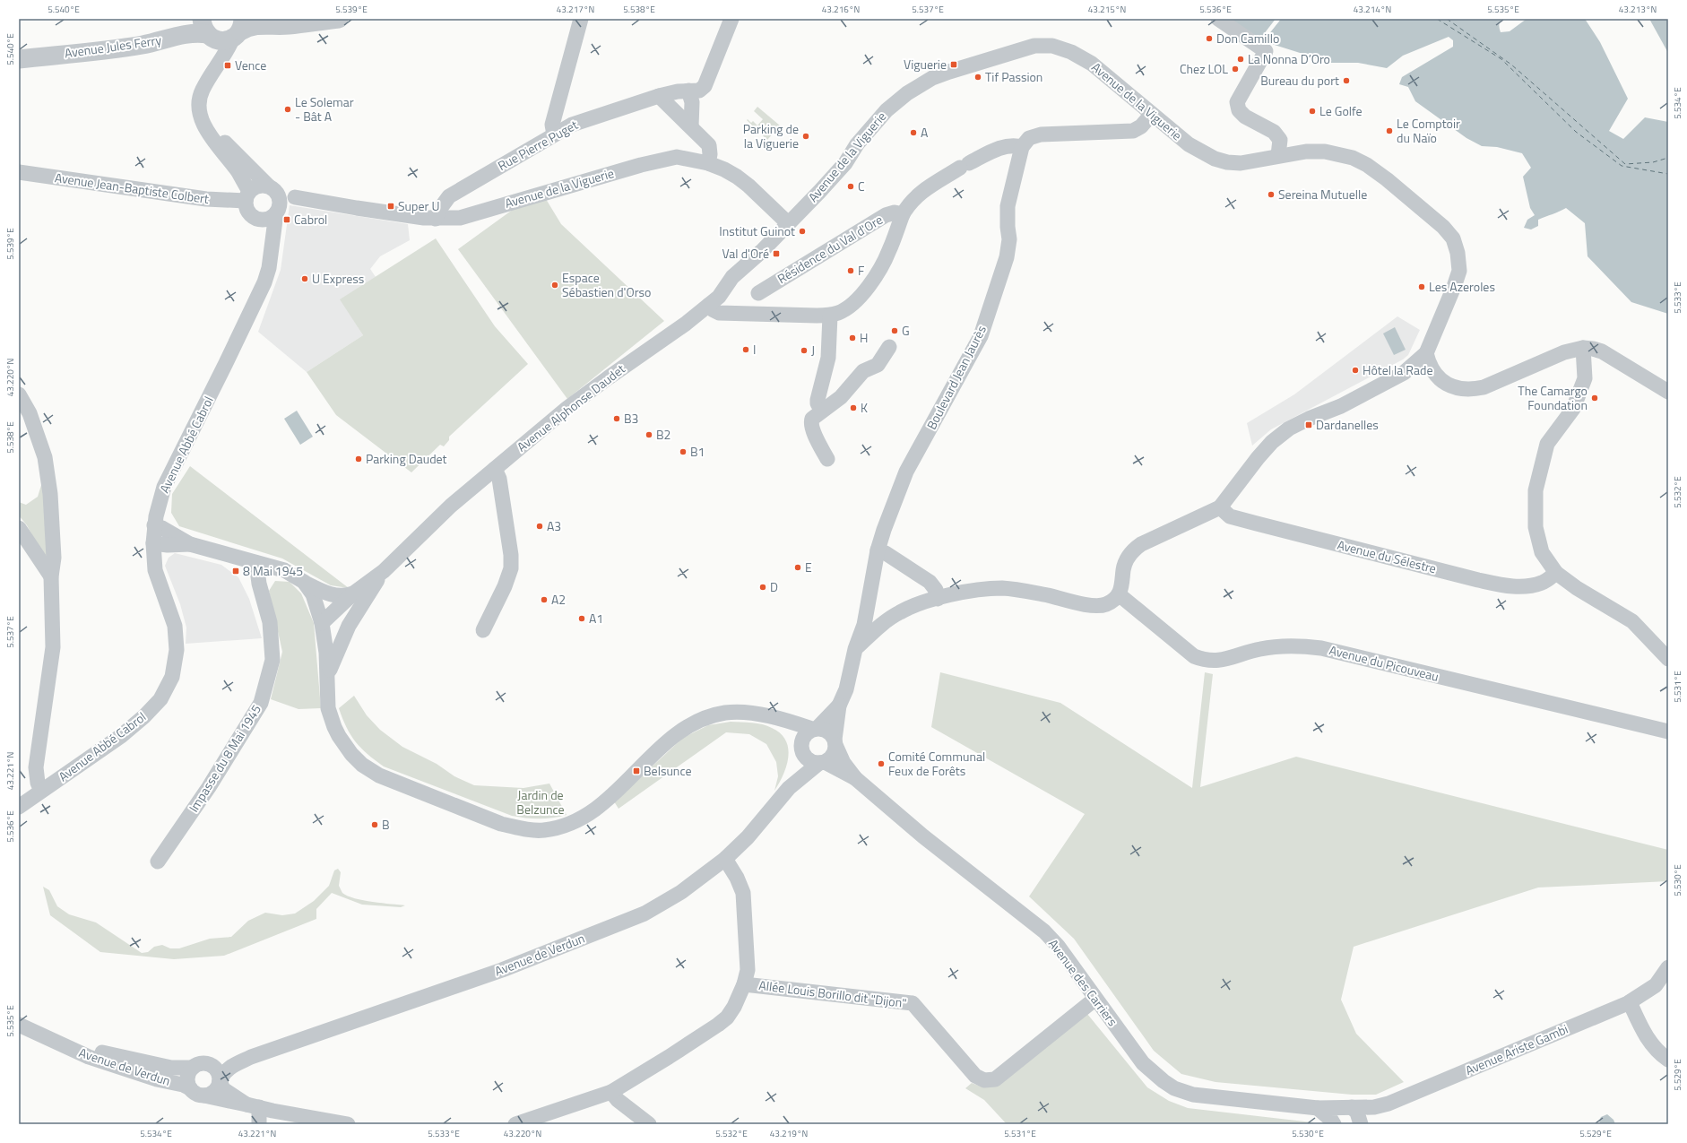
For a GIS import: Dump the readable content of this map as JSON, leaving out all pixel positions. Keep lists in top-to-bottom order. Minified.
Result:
{"streets":{"street":["Avenue Jules Ferry","Avenue de la Viguerie","Rue Pierre Puget","Avenue Jean-Baptiste Colbert","Résidence du Val d'Ore","Boulevard Jean Jaurès","Avenue Alphonse Daudet","Avenue Abbé Cabrol","Avenue du Sélestre","Avenue du Picouveau","Impasse du 8 Mai 1945","Avenue de Verdun","Avenue des Carriers","Allée Louis Borillo dit \"Dijon\"","Avenue Ariste Gambi"]},"crossings":[["Avenue de la Viguerie","Rue Pierre Puget"],["Avenue de la Viguerie","Avenue Jean-Baptiste Colbert"],["Avenue de la Viguerie","Avenue Alphonse Daudet"],["Avenue de la Viguerie","Avenue Abbé Cabrol"],["Avenue Jean-Baptiste Colbert","Avenue Abbé Cabrol"],["Résidence du Val d'Ore","Boulevard Jean Jaurès"],["Résidence du Val d'Ore","Avenue Alphonse Daudet"],["Avenue Alphonse Daudet","Avenue Abbé Cabrol"],["Avenue Alphonse Daudet","Impasse du 8 Mai 1945"],["Avenue de Verdun","Avenue des Carriers"],["Avenue des Carriers","Allée Louis Borillo dit \"Dijon\""],["Avenue des Carriers","Avenue Ariste Gambi"]],"parks":["Jardin de Belzunce"],"places":{"other":["Don Camillo","La Nonna D’Oro","Chez LOL","Tif Passion","Bureau du port","Le Solemar - Bât A","Le Golfe","Le Comptoir du Naïo","A","Parking de la Viguerie","C","Sereina Mutuelle","Institut Guinot","F","U Express","Espace Sébastien d'Orso","Les Azeroles","G","H","I","J","Hôtel la Rade","The Camargo Foundation","K","B3","B2","B1","Parking Daudet","A3","E","D","A2","A1","Comité Communal Feux de Forêts","B"],"transit":["Viguerie","Vence","Super U","Cabrol","Val d'Oré","Dardanelles","8 Mai 1945","Belsunce"]},"coordinates":["5.540°E","5.539°E","43.217°N","5.538°E","43.216°N","5.537°E","43.215°N","5.536°E","43.214°N","5.535°E","43.213°N","5.534°E","5.533°E","43.220°N","5.532°E","5.531°E","43.221°N","5.530°E","5.529°E","43.219°N"]}
